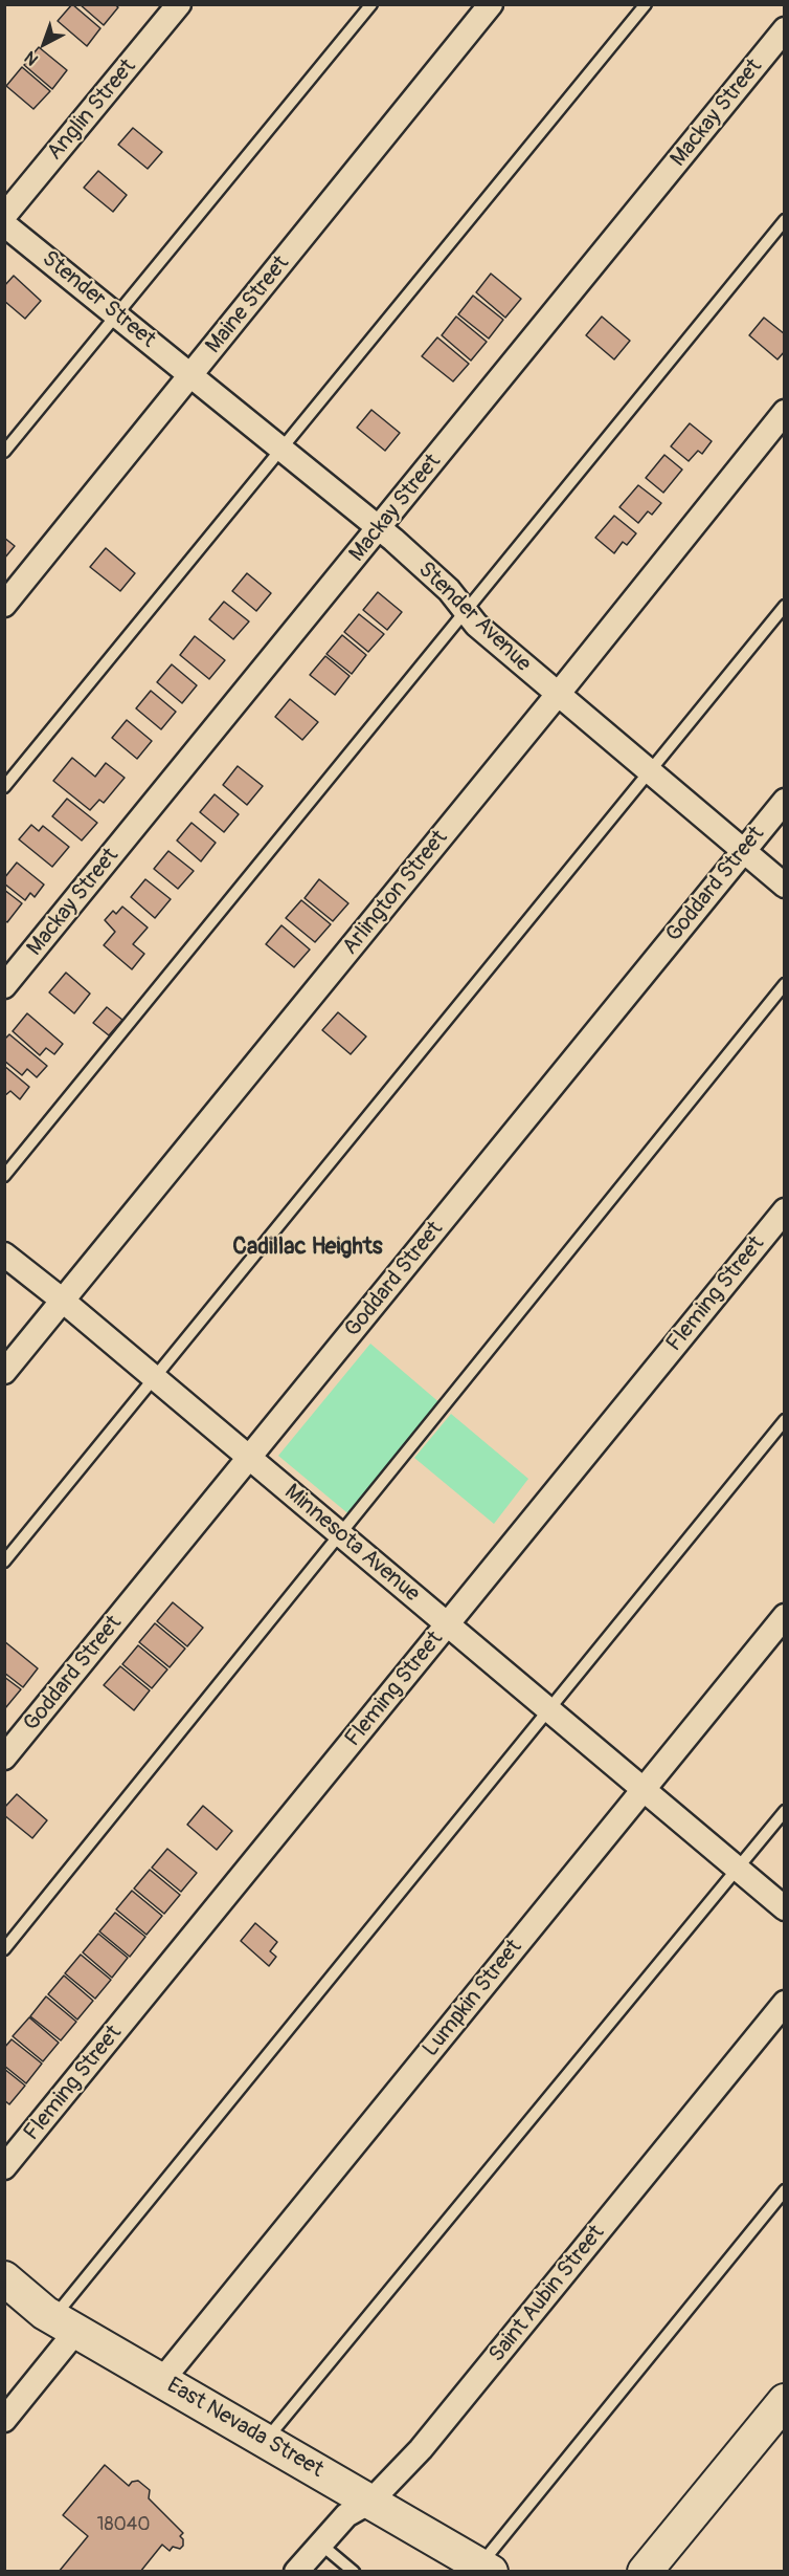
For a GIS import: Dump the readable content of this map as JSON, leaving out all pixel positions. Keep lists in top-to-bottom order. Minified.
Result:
{"streets":{"street":["Anglin Street","Mackay Street","Stender Street","Maine Street","Stender Avenue","Goddard Street","Arlington Street","Fleming Street","Minnesota Avenue","Lumpkin Street","Saint Aubin Street","East Nevada Street"]},"crossings":[["Mackay Street","Stender Avenue"],["Stender Street","Maine Street"],["Stender Street","Stender Avenue"],["Maine Street","Stender Avenue"],["Stender Avenue","Goddard Street"],["Stender Avenue","Arlington Street"],["Goddard Street","Minnesota Avenue"],["Arlington Street","Minnesota Avenue"],["Fleming Street","Minnesota Avenue"],["Minnesota Avenue","Lumpkin Street"],["Lumpkin Street","East Nevada Street"],["Saint Aubin Street","East Nevada Street"]],"districts":["Cadillac Heights"],"house_numbers":["18040"],"north":"bottom left"}
